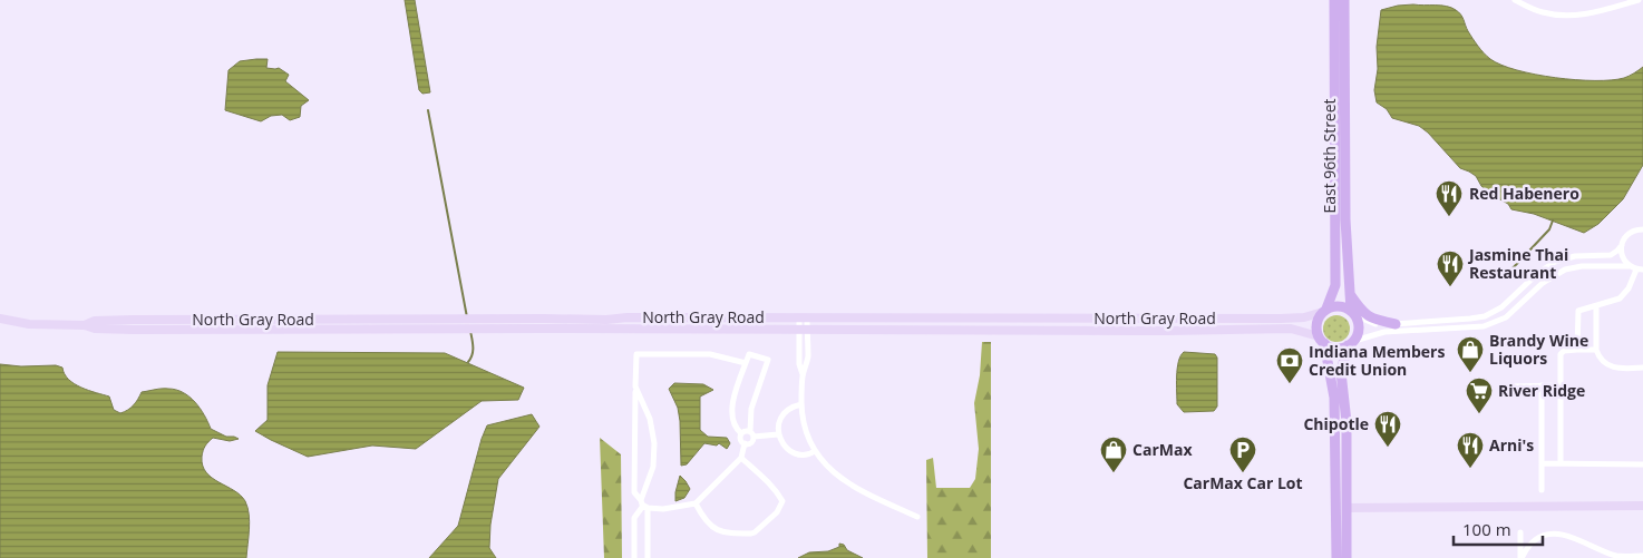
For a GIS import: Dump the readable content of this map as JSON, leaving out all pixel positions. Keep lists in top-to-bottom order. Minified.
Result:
{"streets":{"main road":["East 96th Street"],"street":["North Gray Road"]},"crossings":[["East 96th Street","North Gray Road"]],"places":{"restaurant":["Red Habenero","Jasmine Thai Restaurant","Chipotle","Arni's"],"shop":["Brandy Wine Liquors","CarMax"],"bank":["Indiana Members Credit Union"],"supermarket":["River Ridge"],"parking":["CarMax Car Lot"]},"scale_bar":"100 m"}
